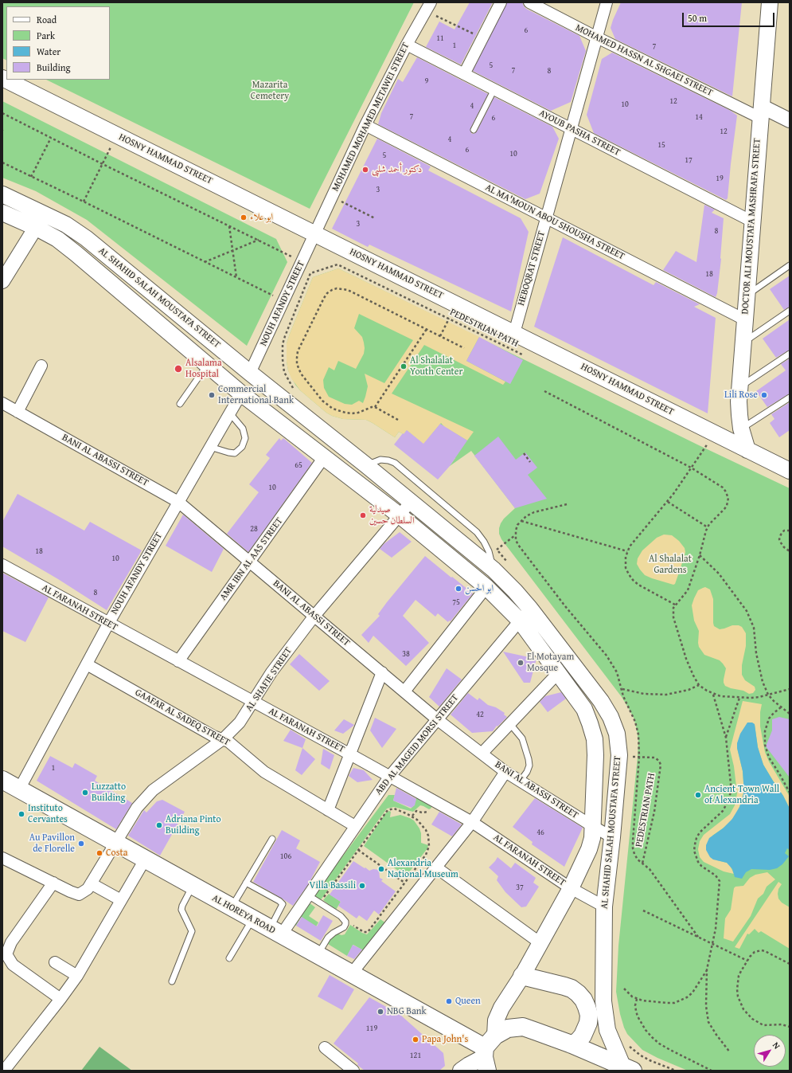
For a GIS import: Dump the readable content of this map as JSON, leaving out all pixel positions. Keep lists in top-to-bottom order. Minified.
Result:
{"streets":{"main road":["HOSNY HAMMAD STREET","DOCTOR ALI MOUSTAFA MASHRAFA STREET","AL SHAHID SALAH MOUSTAFA STREET","AL HOREYA ROAD"],"street":["MOHAMED HASSN AL SHGAEI STREET","MOHAMED MOHAMED METAWEI STREET","AYOUB PASHA STREET","AL MA'MOUN ABOU SHOUSHA STREET","HEBOQRAT STREET","NOUH AFANDY STREET","BANI AL ABASSI STREET","AMR IBN AL AAS STREET","AL FARANAH STREET","AL SHAFIE STREET","GAAFAR AL SADEQ STREET","ABD AL MAGEID MORSI STREET"],"path":["PEDESTRIAN PATH"]},"crossings":[["MOHAMED HASSN AL SHGAEI STREET","DOCTOR ALI MOUSTAFA MASHRAFA STREET"],["MOHAMED HASSN AL SHGAEI STREET","HEBOQRAT STREET"],["MOHAMED MOHAMED METAWEI STREET","AYOUB PASHA STREET"],["MOHAMED MOHAMED METAWEI STREET","HOSNY HAMMAD STREET"],["MOHAMED MOHAMED METAWEI STREET","AL MA'MOUN ABOU SHOUSHA STREET"],["MOHAMED MOHAMED METAWEI STREET","NOUH AFANDY STREET"],["AYOUB PASHA STREET","DOCTOR ALI MOUSTAFA MASHRAFA STREET"],["AYOUB PASHA STREET","HEBOQRAT STREET"],["HOSNY HAMMAD STREET","DOCTOR ALI MOUSTAFA MASHRAFA STREET"],["HOSNY HAMMAD STREET","HEBOQRAT STREET"],["HOSNY HAMMAD STREET","NOUH AFANDY STREET"],["AL MA'MOUN ABOU SHOUSHA STREET","DOCTOR ALI MOUSTAFA MASHRAFA STREET"],["AL MA'MOUN ABOU SHOUSHA STREET","HEBOQRAT STREET"],["AL SHAHID SALAH MOUSTAFA STREET","NOUH AFANDY STREET"],["AL SHAHID SALAH MOUSTAFA STREET","PEDESTRIAN PATH"],["AL SHAHID SALAH MOUSTAFA STREET","BANI AL ABASSI STREET"],["AL SHAHID SALAH MOUSTAFA STREET","AMR IBN AL AAS STREET"],["AL SHAHID SALAH MOUSTAFA STREET","AL FARANAH STREET"],["AL SHAHID SALAH MOUSTAFA STREET","AL SHAFIE STREET"],["AL SHAHID SALAH MOUSTAFA STREET","ABD AL MAGEID MORSI STREET"],["AL SHAHID SALAH MOUSTAFA STREET","AL HOREYA ROAD"],["NOUH AFANDY STREET","BANI AL ABASSI STREET"],["NOUH AFANDY STREET","AL FARANAH STREET"],["NOUH AFANDY STREET","GAAFAR AL SADEQ STREET"],["NOUH AFANDY STREET","AL HOREYA ROAD"],["BANI AL ABASSI STREET","AMR IBN AL AAS STREET"],["BANI AL ABASSI STREET","AL SHAFIE STREET"],["BANI AL ABASSI STREET","ABD AL MAGEID MORSI STREET"],["AMR IBN AL AAS STREET","AL FARANAH STREET"],["AL FARANAH STREET","AL SHAFIE STREET"],["AL FARANAH STREET","ABD AL MAGEID MORSI STREET"],["AL SHAFIE STREET","GAAFAR AL SADEQ STREET"],["AL SHAFIE STREET","AL HOREYA ROAD"],["GAAFAR AL SADEQ STREET","ABD AL MAGEID MORSI STREET"],["ABD AL MAGEID MORSI STREET","AL HOREYA ROAD"]],"parks":["Mazarita Cemetery","Al Shalalat Gardens"],"places":["دكتور أحمد شلبى","ابو علاء","Al Shalalat Youth Center","Alsalama Hospital","Commercial International Bank","Lili Rose","صيدلية السلطان حسين","ابو الحسن","El Motayam Mosque","Luzzatto Building","Ancient Town Wall of Alexandria","Instituto Cervantes","Adriana Pinto Building","Au Pavillon de Florelle","Costa","Alexandria National Museum","Villa Bassili","Queen","NBG Bank","Papa John's"],"house_numbers":["6","11","1","7","5","7","8","9","12","10","4","7","14","6","12","4","15","6","10","5","17","19","3","3","8","18","65","10","28","18","10","8","75","38","42","1","46","106","37","119","121"],"legend":["Road","Park","Water","Building"],"scale_bar":"50 m","north":"top right"}
